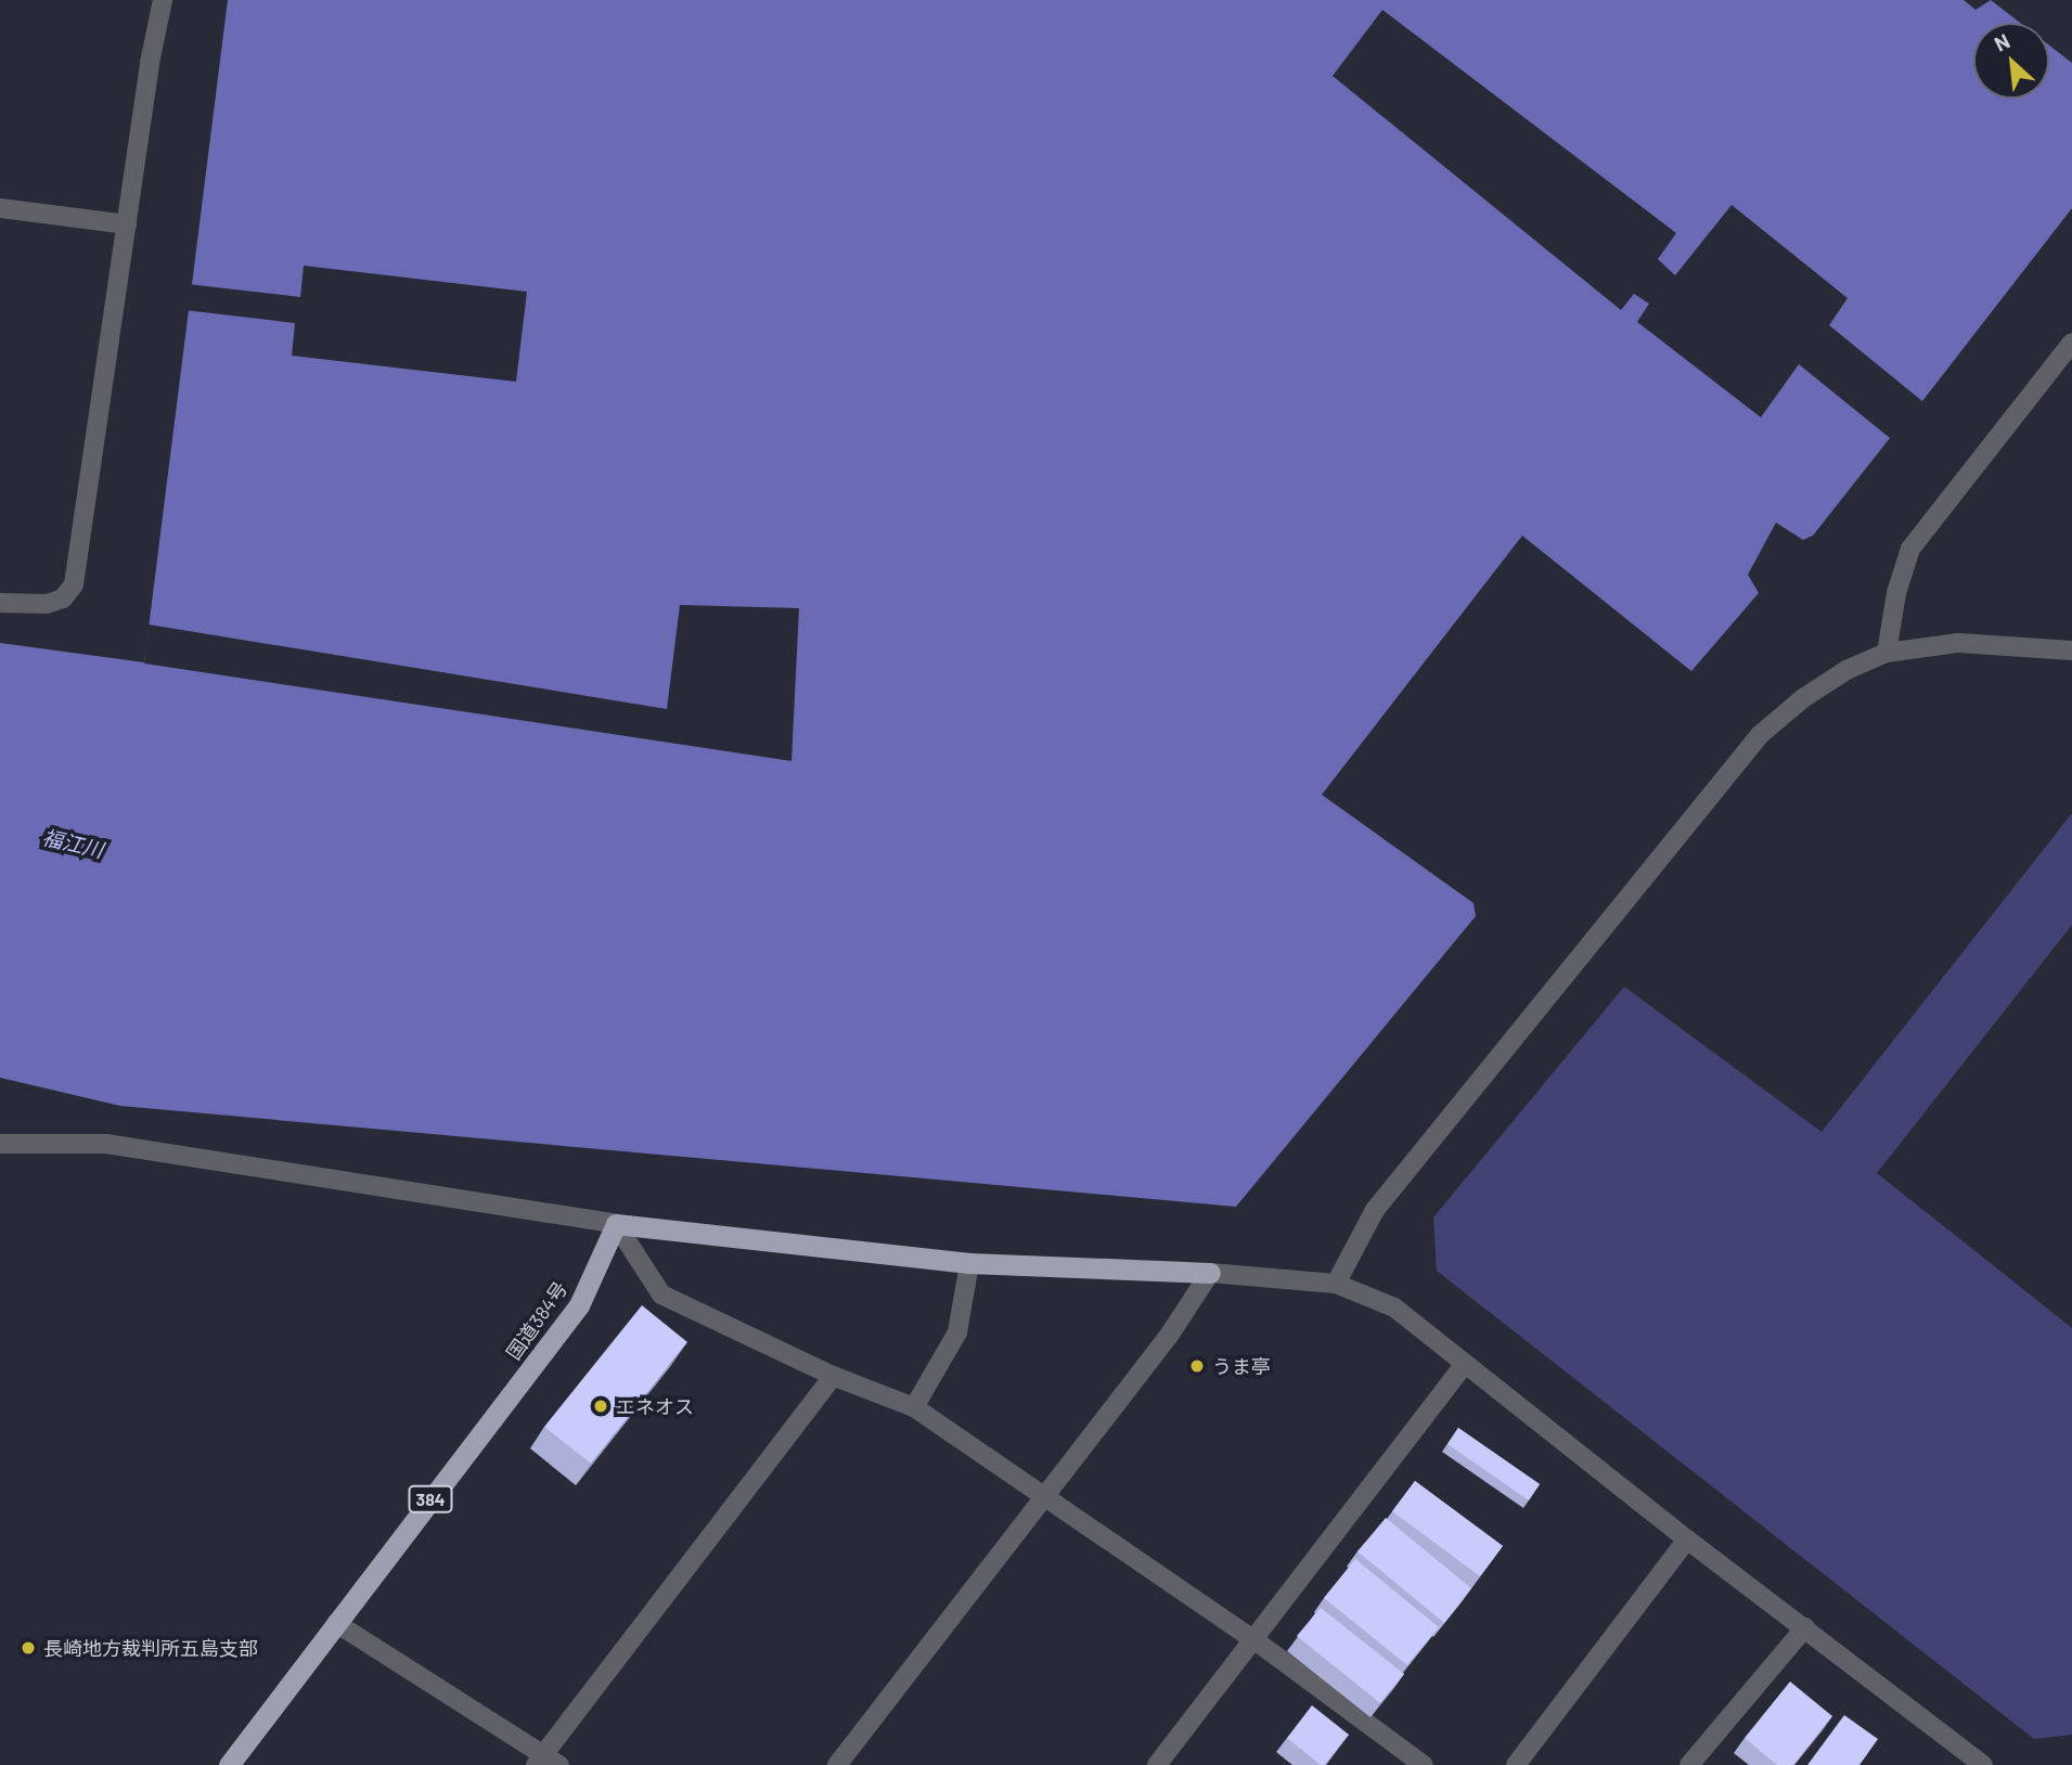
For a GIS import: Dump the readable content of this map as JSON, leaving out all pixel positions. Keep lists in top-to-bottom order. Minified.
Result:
{"streets":{"highway":["国道384号","384"]},"water":["福江川"],"places":["うま亭","エネオス","長崎地方裁判所五島支部"],"north":"top left"}
